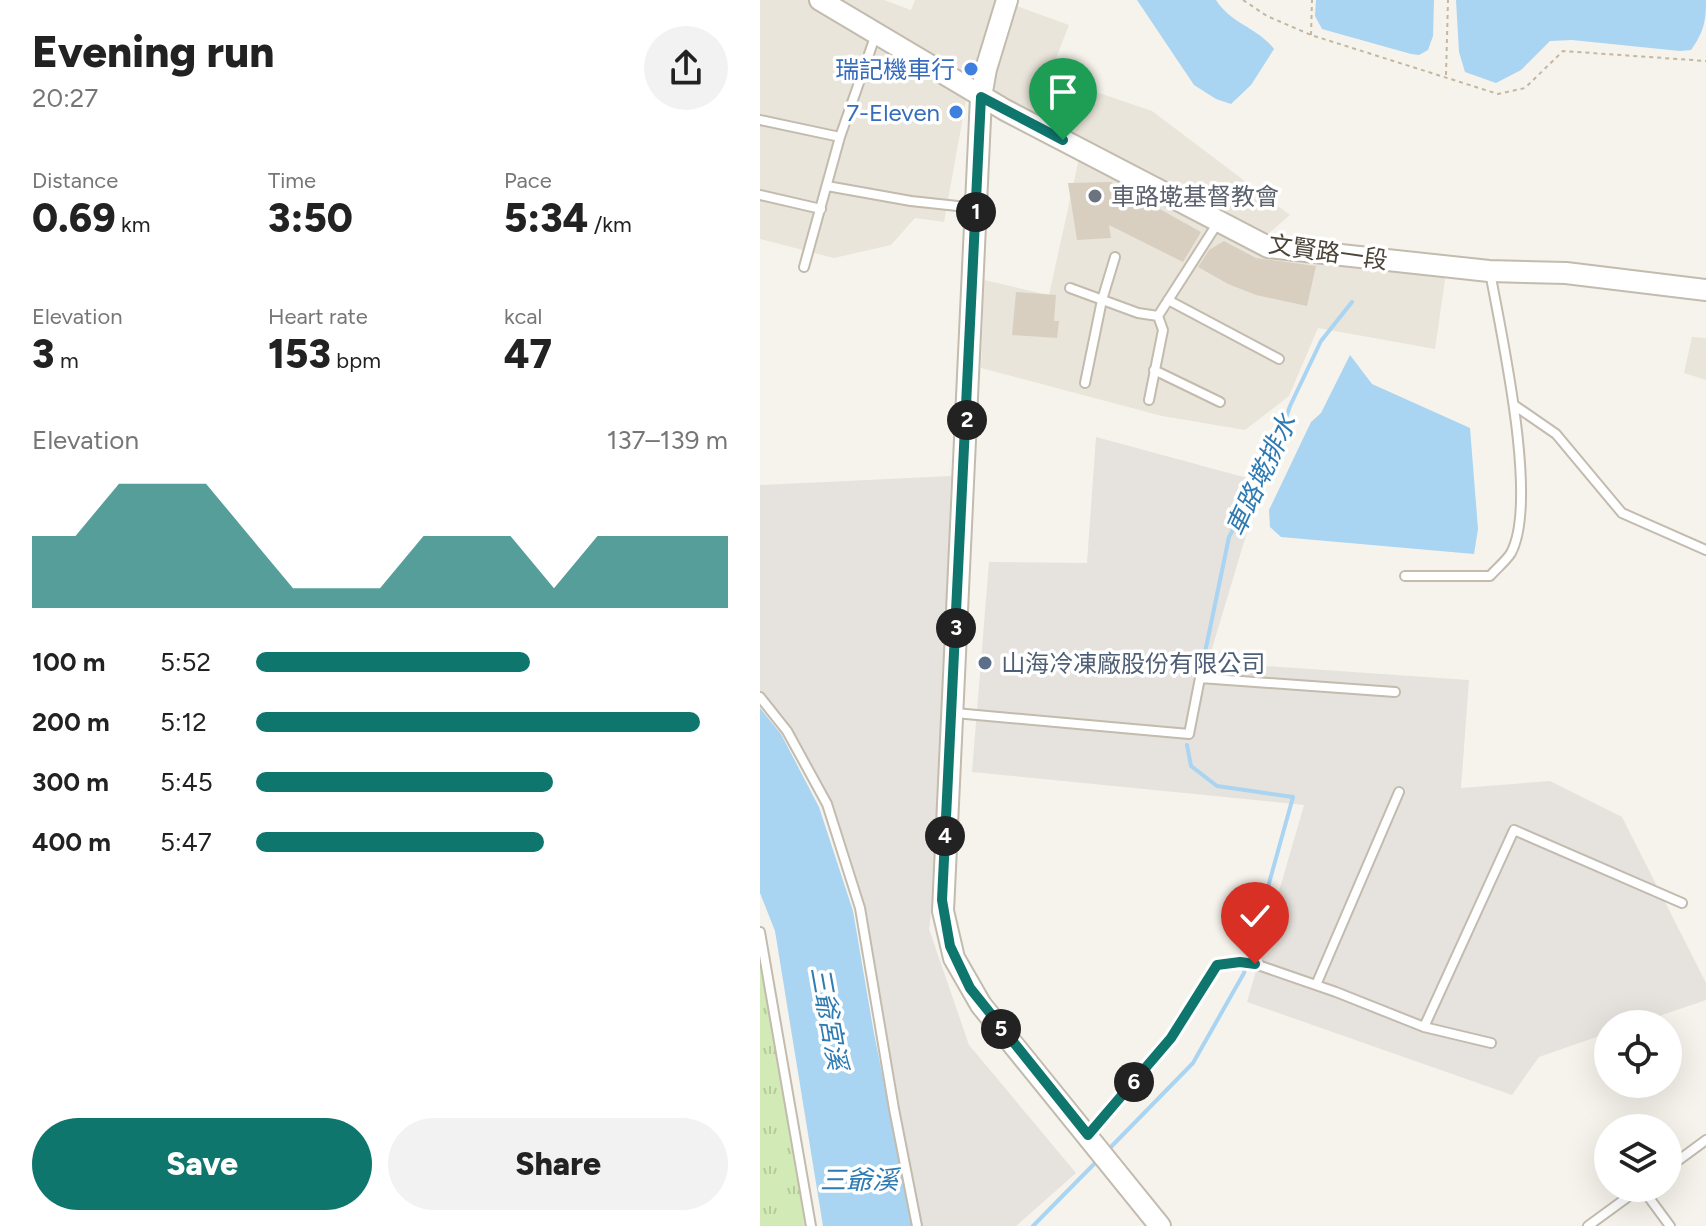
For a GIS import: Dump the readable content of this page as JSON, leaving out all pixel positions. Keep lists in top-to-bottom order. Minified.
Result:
{"streets":{"street":["文賢路一段"]},"water":["車路墘排水","三爺宮溪","三爺溪"],"places":["瑞記機車行","7-Eleven","車路墘基督教會","山海冷凍廠股份有限公司"],"page":{"heading":["Evening run","20:27"],"stats":[["Distance","0.69 km"],["Time","3:50"],["Pace","5:34 /km"],["Elevation","3 m"],["Heart rate","153 bpm"],["kcal","47"]],"pins":["1","2","3","4","5","6"],"chart":["Elevation","137–139 m"],"list":[{"name":"100 m","note":"5:52"},{"name":"200 m","note":"5:12"},{"name":"300 m","note":"5:45"},{"name":"400 m","note":"5:47"}],"buttons":["Save","Share"]}}
